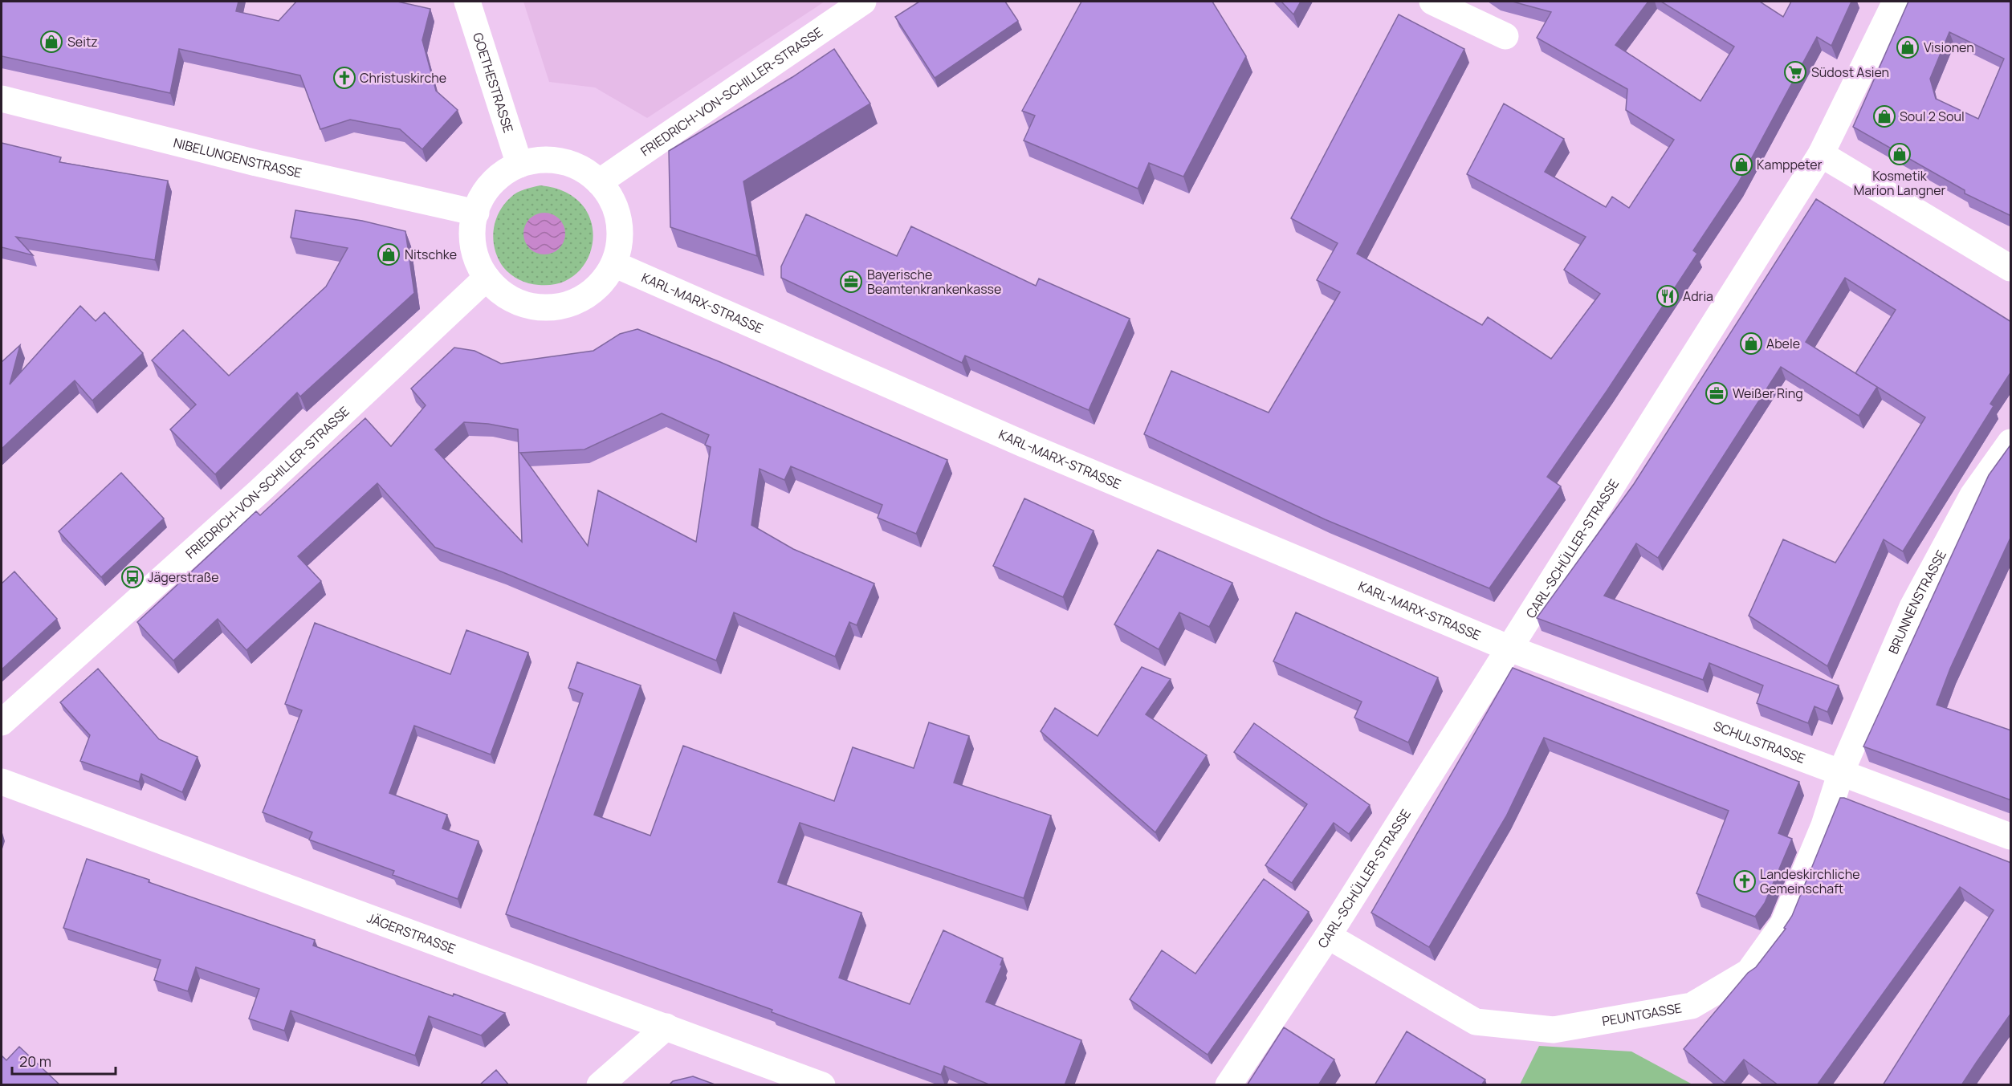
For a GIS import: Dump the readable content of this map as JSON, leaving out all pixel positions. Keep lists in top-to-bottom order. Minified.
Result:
{"streets":{"street":["GOETHESTRASSE","FRIEDRICH-VON-SCHILLER-STRASSE","NIBELUNGENSTRASSE","KARL-MARX-STRASSE","CARL-SCHÜLLER-STRASSE","BRUNNENSTRASSE","SCHULSTRASSE","JÄGERSTRASSE","PEUNTGASSE"]},"crossings":[["GOETHESTRASSE","FRIEDRICH-VON-SCHILLER-STRASSE"],["GOETHESTRASSE","NIBELUNGENSTRASSE"],["GOETHESTRASSE","KARL-MARX-STRASSE"],["FRIEDRICH-VON-SCHILLER-STRASSE","NIBELUNGENSTRASSE"],["FRIEDRICH-VON-SCHILLER-STRASSE","KARL-MARX-STRASSE"],["NIBELUNGENSTRASSE","KARL-MARX-STRASSE"],["KARL-MARX-STRASSE","CARL-SCHÜLLER-STRASSE"],["KARL-MARX-STRASSE","SCHULSTRASSE"],["CARL-SCHÜLLER-STRASSE","SCHULSTRASSE"],["CARL-SCHÜLLER-STRASSE","PEUNTGASSE"],["BRUNNENSTRASSE","SCHULSTRASSE"],["BRUNNENSTRASSE","PEUNTGASSE"],["SCHULSTRASSE","PEUNTGASSE"]],"places":{"shop":["Seitz","Visionen","Soul 2 Soul","Kosmetik Marion Langner","Kamppeter","Nitschke","Abele"],"supermarket":["Südost Asien"],"church":["Christuskirche","Landeskirchliche Gemeinschaft"],"office":["Bayerische Beamtenkrankenkasse","Weißer Ring"],"restaurant":["Adria"],"bus stop":["Jägerstraße"]},"scale_bar":"20 m"}
